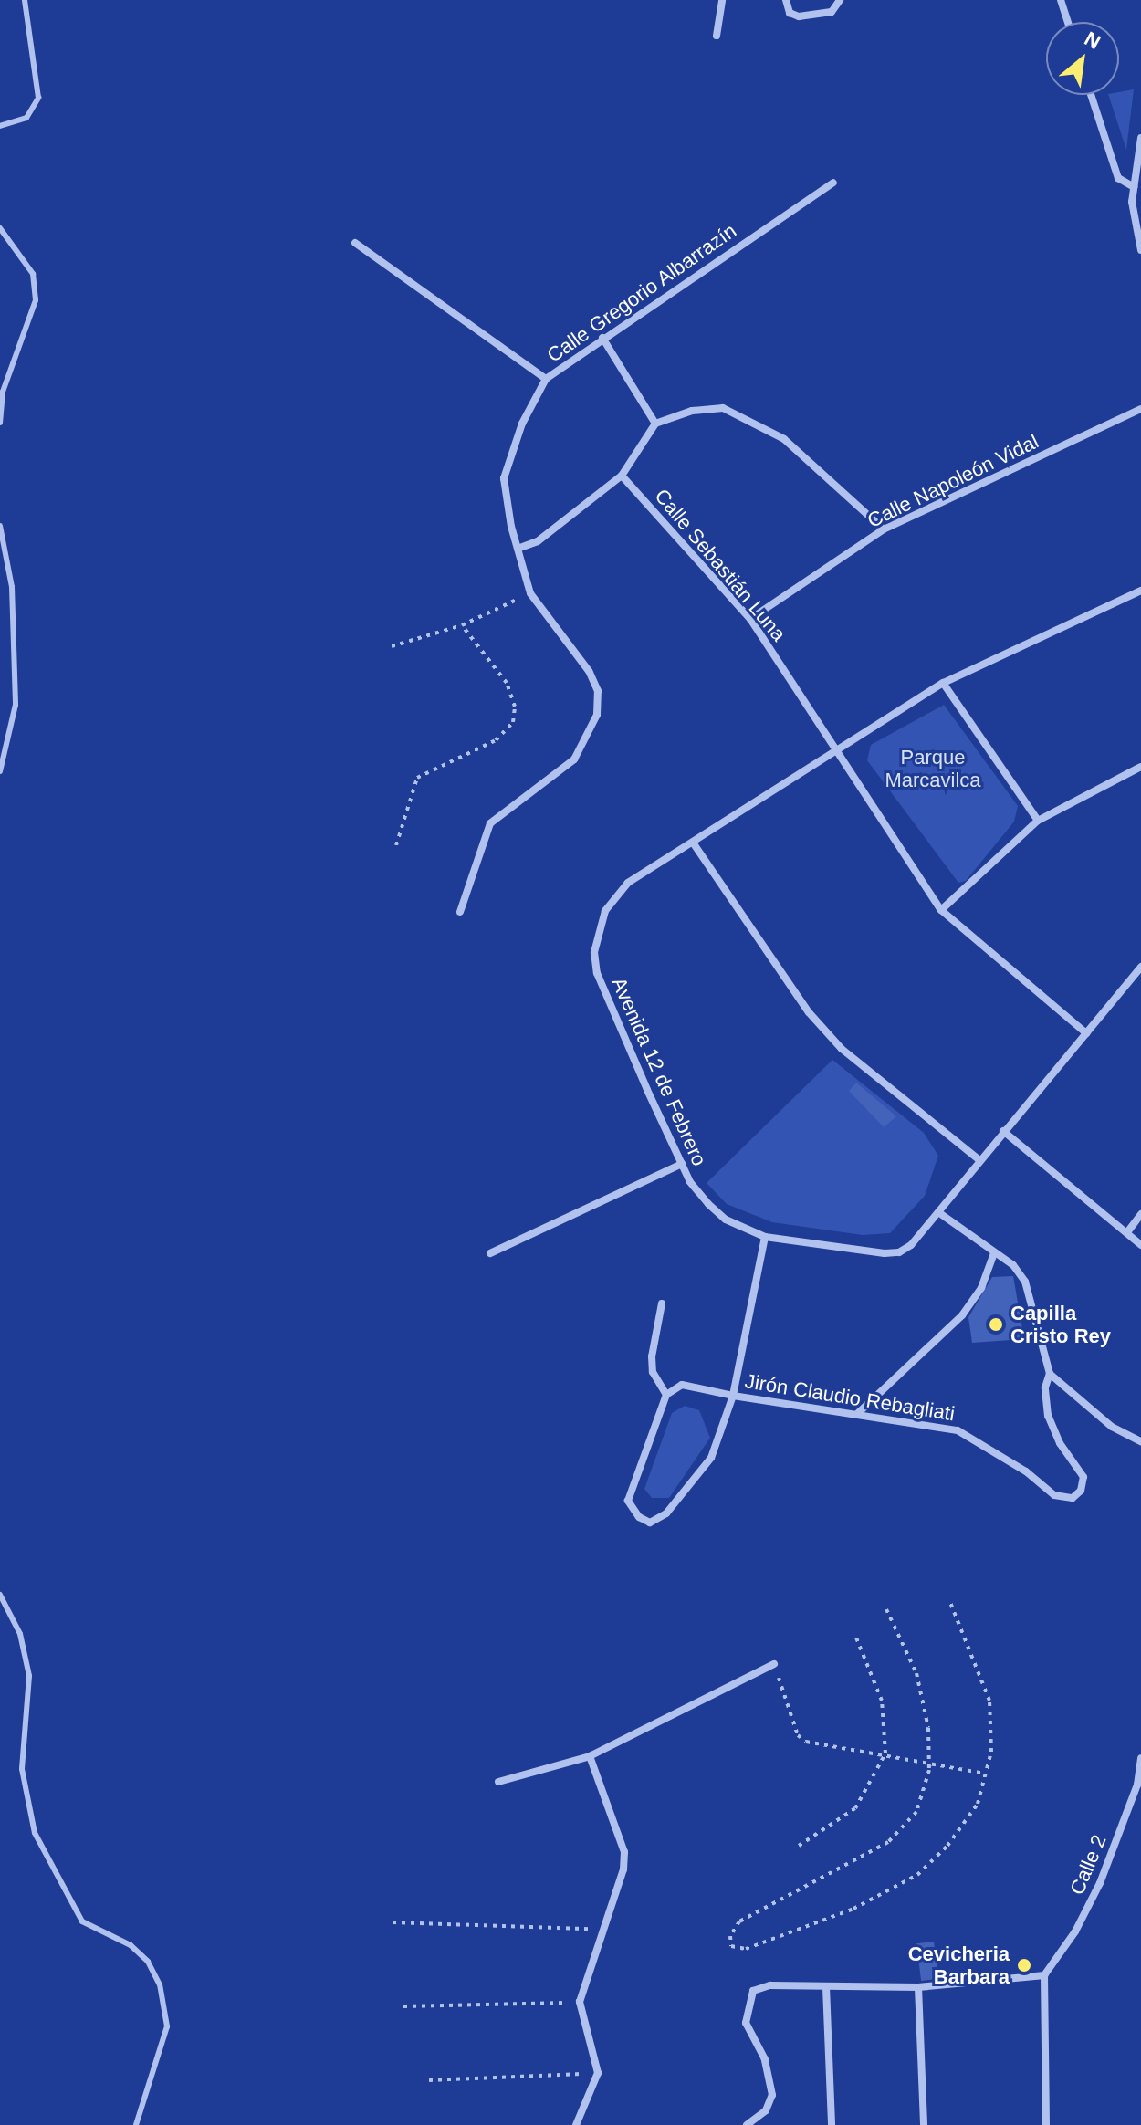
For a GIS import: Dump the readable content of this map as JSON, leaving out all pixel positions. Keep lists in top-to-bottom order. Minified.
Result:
{"streets":{"street":["Calle Gregorio Albarrazín","Calle Napoleón Vidal","Calle Sebastián Luna","Avenida 12 de Febrero","Jirón Claudio Rebagliati","Calle 2"]},"crossings":[["Calle Napoleón Vidal","Calle Sebastián Luna"],["Calle Sebastián Luna","Avenida 12 de Febrero"]],"parks":["Parque Marcavilca"],"places":["Capilla Cristo Rey","Cevicheria Barbara"],"north":"top right"}
